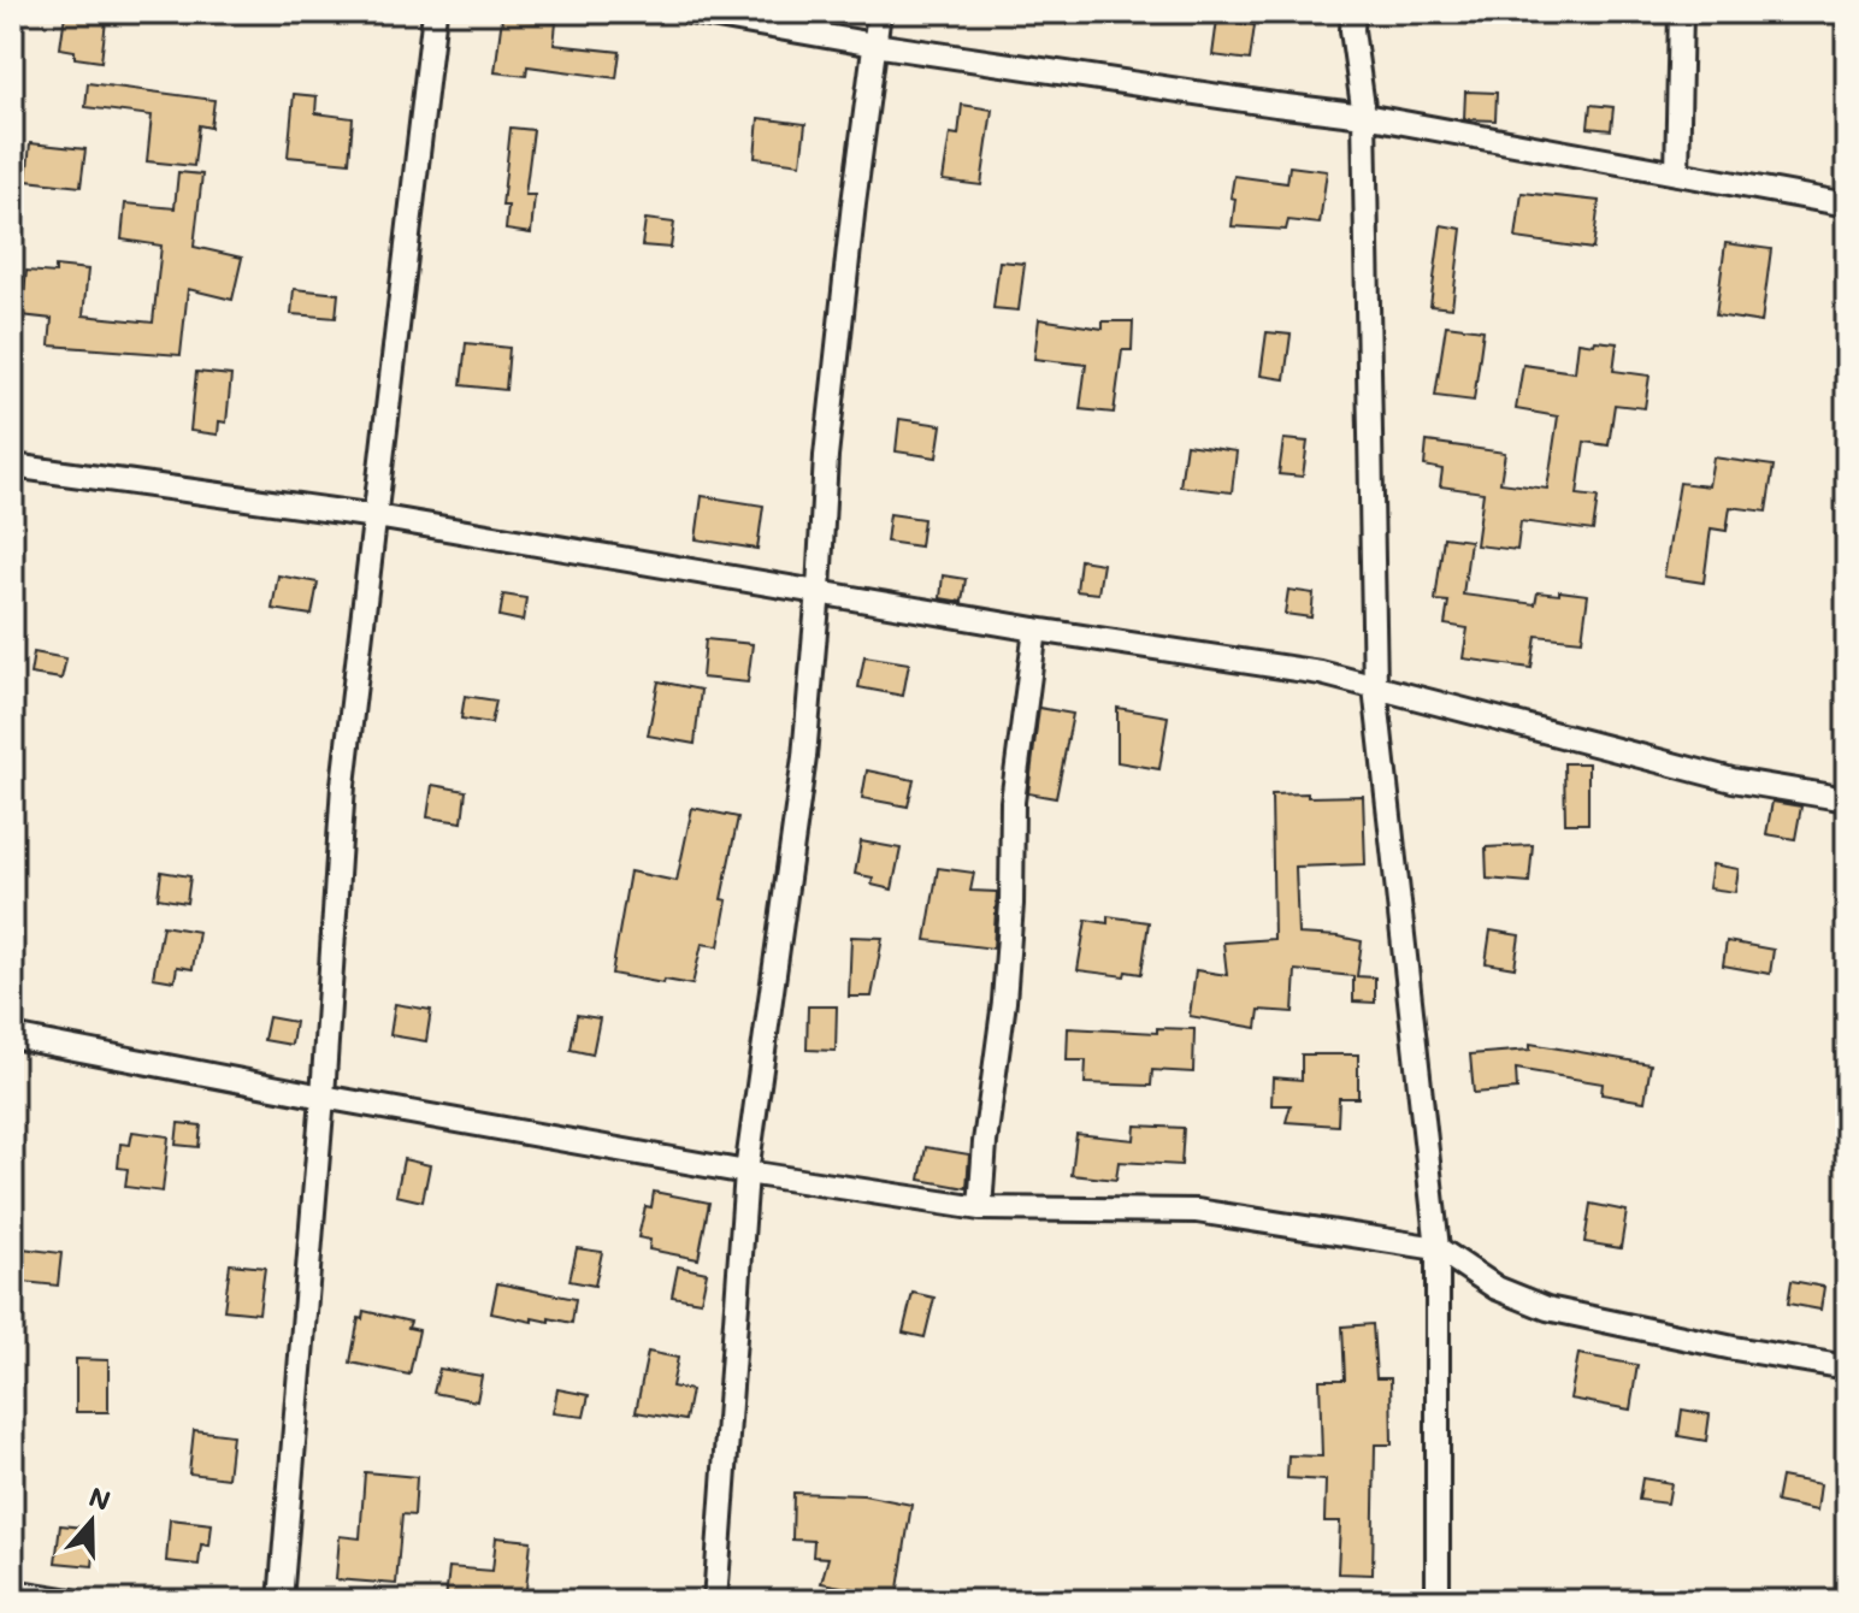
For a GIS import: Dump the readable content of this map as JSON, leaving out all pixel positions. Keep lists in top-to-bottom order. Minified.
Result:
{"north":"top"}
